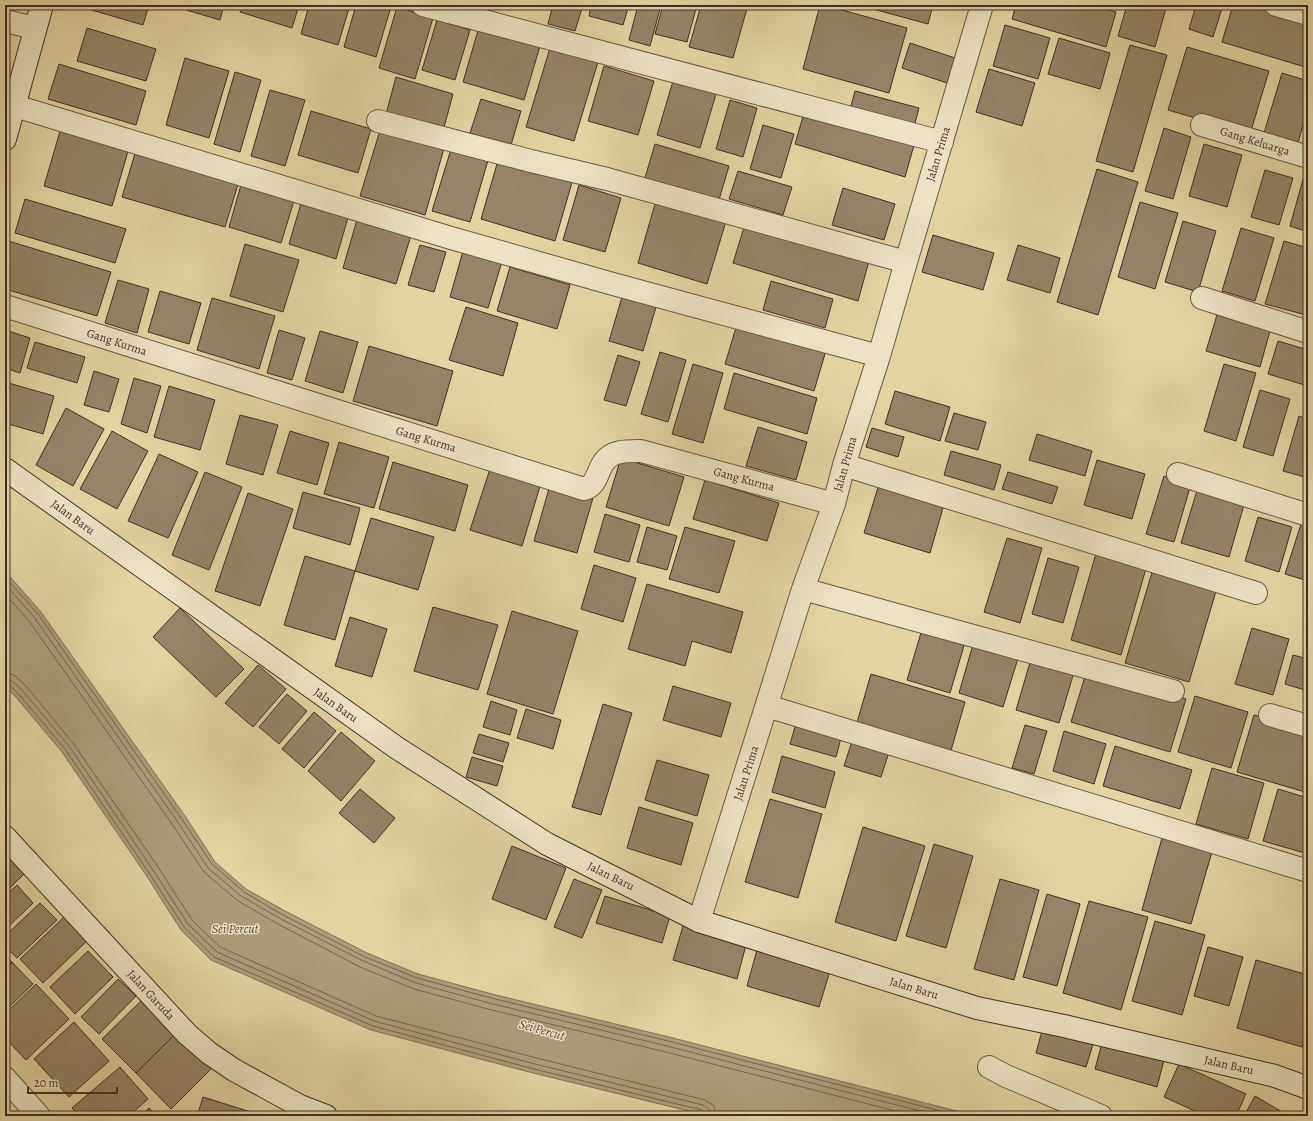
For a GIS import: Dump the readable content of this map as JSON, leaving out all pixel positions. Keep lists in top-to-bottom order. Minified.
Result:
{"streets":{"street":["Gang Keluarga","Jalan Prima","Gang Kurma","Jalan Baru","Jalan Garuda"]},"crossings":[["Jalan Prima","Gang Kurma"],["Jalan Prima","Jalan Baru"]],"water":["Sei Percut"],"scale_bar":"20 m"}
